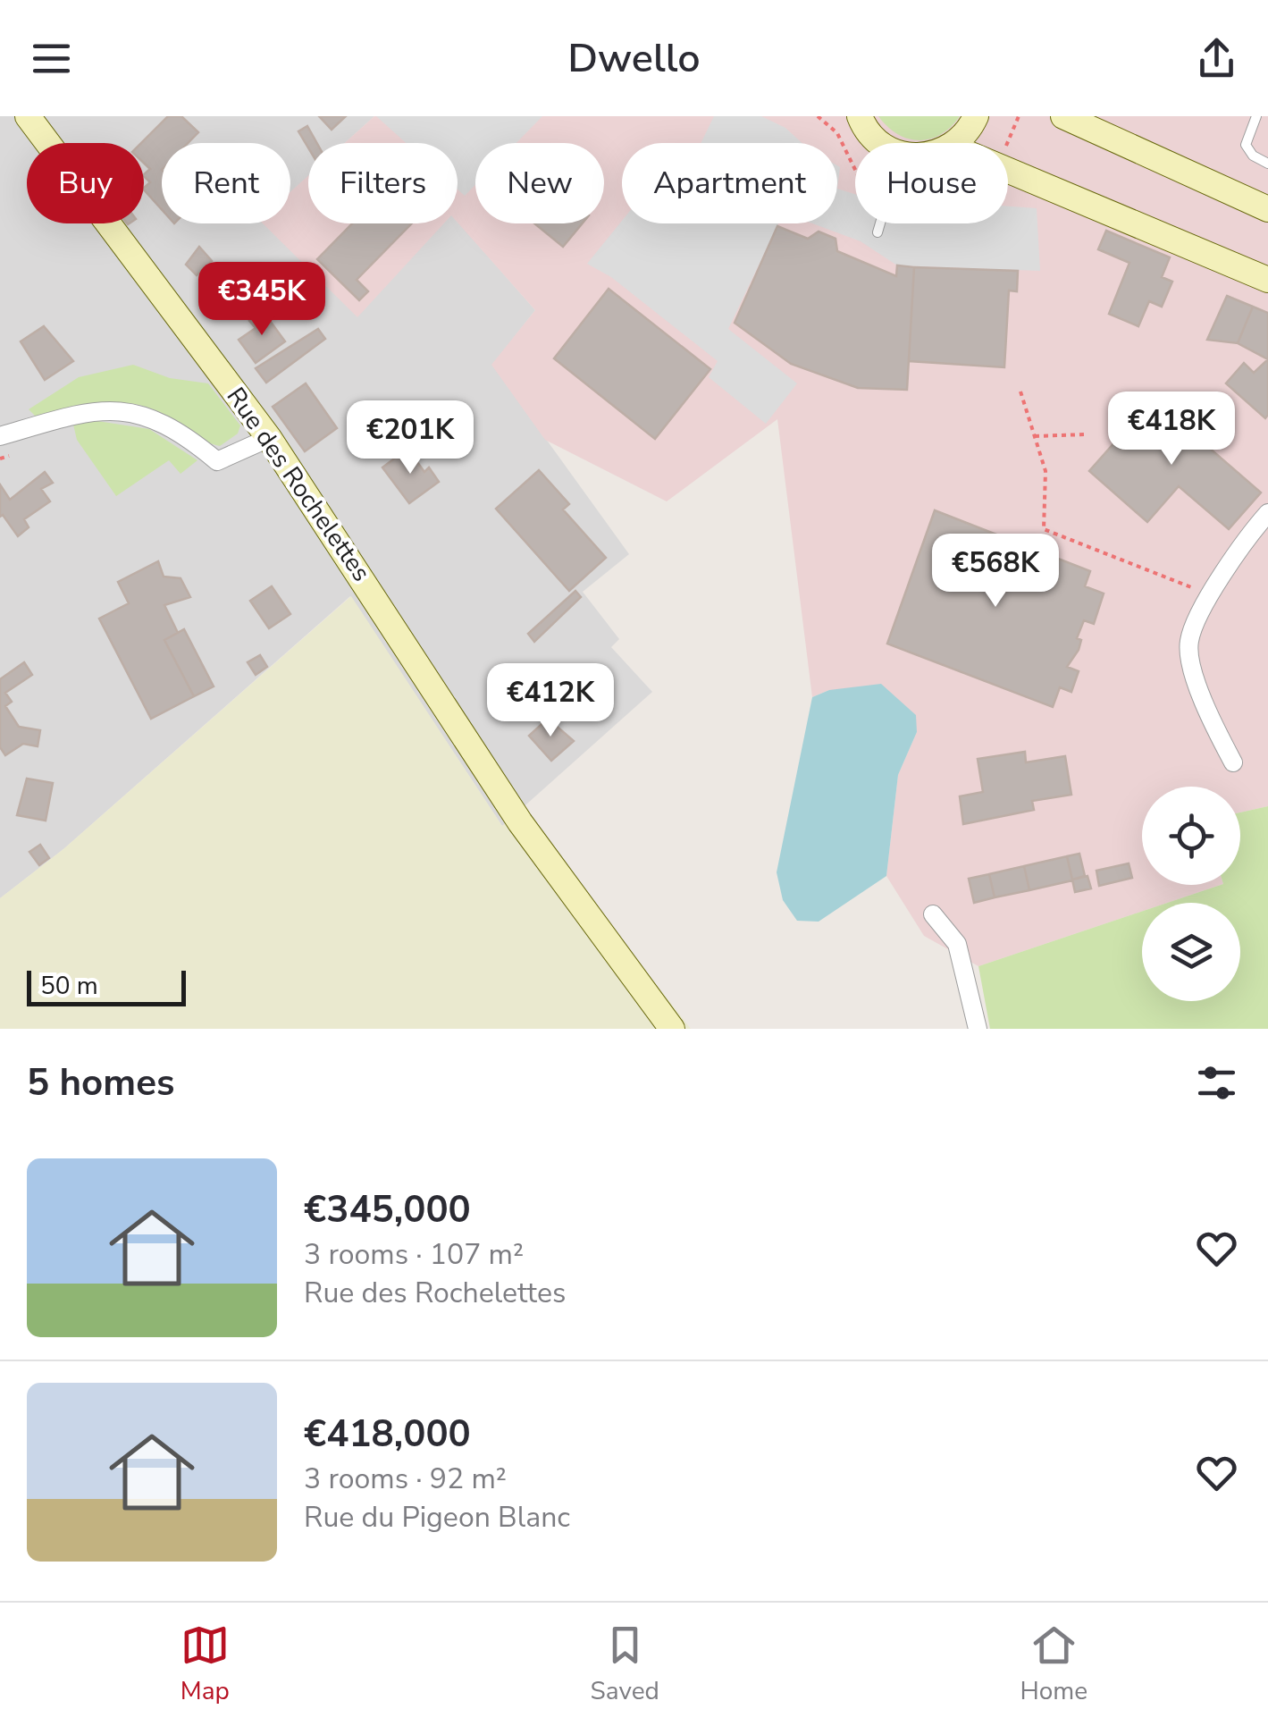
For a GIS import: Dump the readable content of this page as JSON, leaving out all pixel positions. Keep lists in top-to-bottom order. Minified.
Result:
{"streets":{"street":["Rue des Rochelettes"]},"scale_bar":"50 m","page":{"header":"Dwello","chip":["Buy","Rent","Filters","New","Apartment","House"],"price":["€345K","€418K","€201K","€568K","€412K"],"scale":"50 m","heading":"5 homes","list":[{"name":"€345,000","note":"3 rooms · 107 m² · Rue des Rochelettes"},{"name":"€418,000","note":"3 rooms · 92 m² · Rue du Pigeon Blanc"}],"tabs":["Map","Saved","Home"]}}
